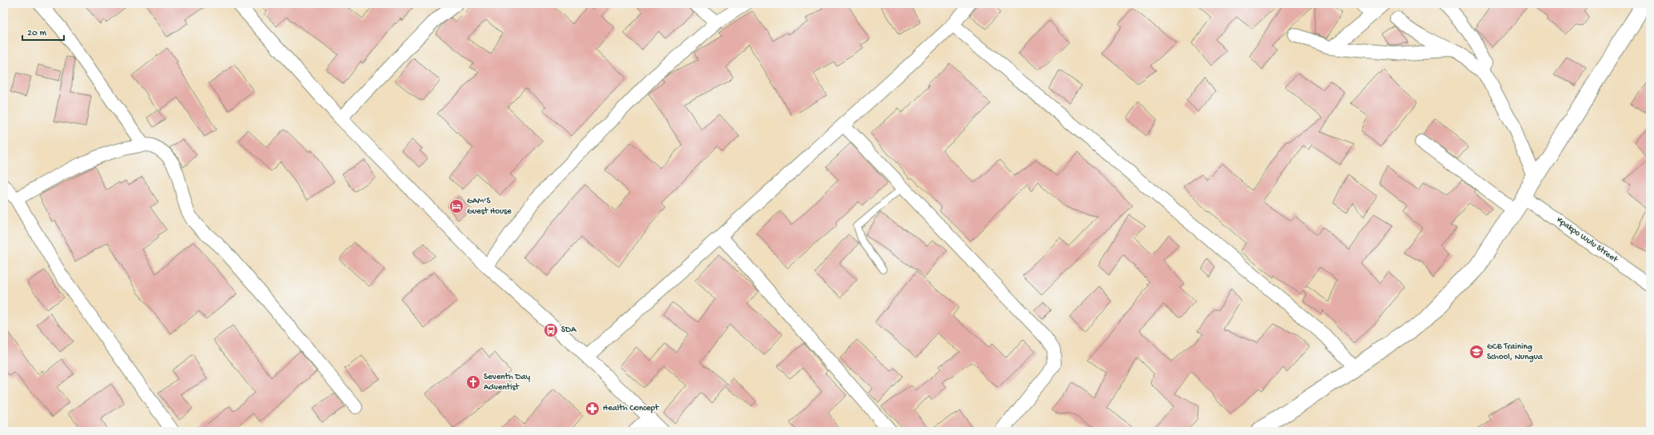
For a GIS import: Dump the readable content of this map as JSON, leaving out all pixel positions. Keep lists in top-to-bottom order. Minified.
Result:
{"streets":{"street":["Kpakpo Wulu Street"]},"places":{"hotel":["GAM’S Guest House"],"bus stop":["SDA"],"school or university":["GCB Training School, Nungua"],"church":["Seventh Day Adventist"],"pharmacy":["Health Concept"]},"scale_bar":"20 m"}
